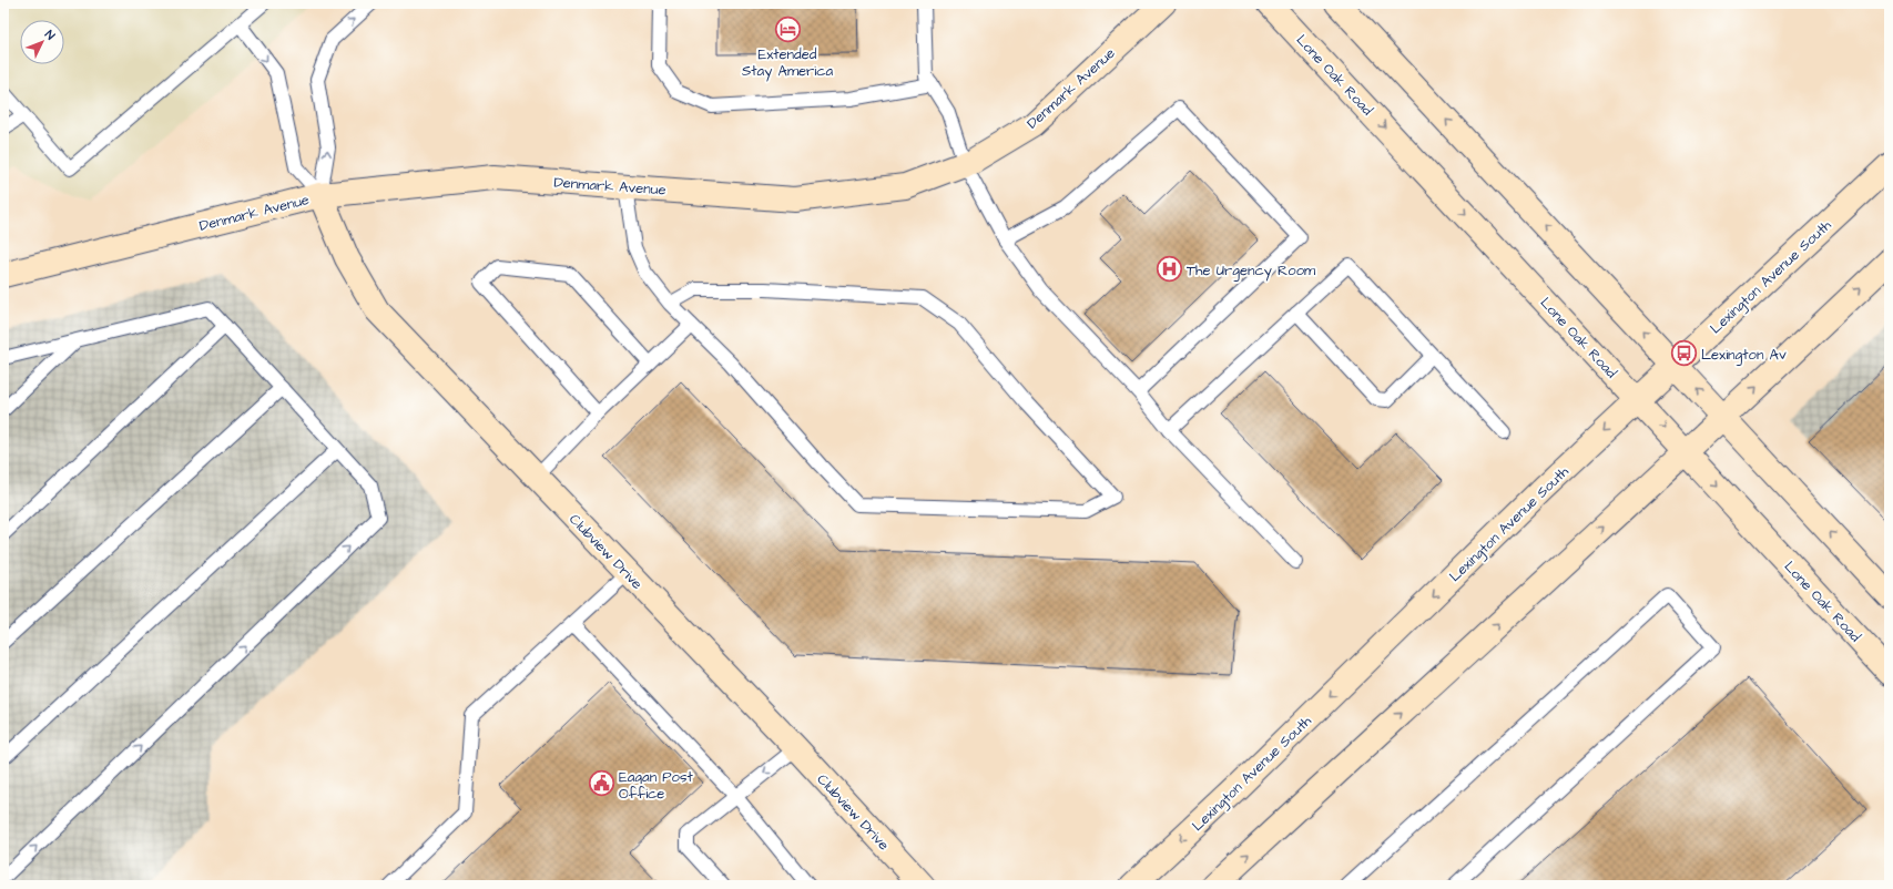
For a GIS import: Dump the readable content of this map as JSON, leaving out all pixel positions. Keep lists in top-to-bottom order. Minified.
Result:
{"streets":{"street":["Lone Oak Road","Denmark Avenue","Lexington Avenue South","Clubview Drive"]},"crossings":[["Lone Oak Road","Lexington Avenue South"],["Denmark Avenue","Clubview Drive"]],"places":{"hotel":["Extended Stay America"],"hospital":["The Urgency Room"],"bus stop":["Lexington Av"],"public building":["Eagan Post Office"]},"north":"top right"}
